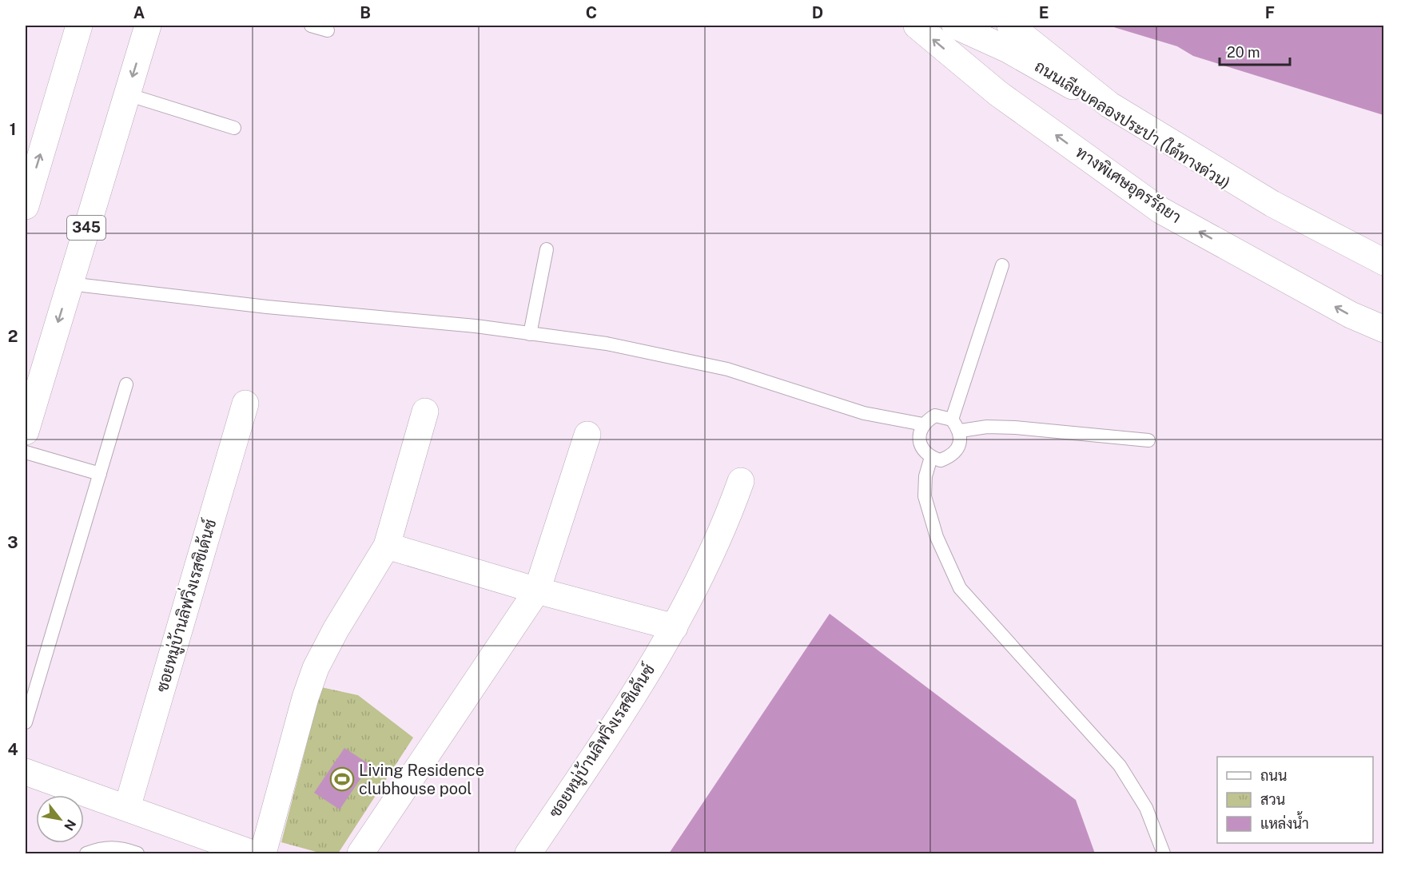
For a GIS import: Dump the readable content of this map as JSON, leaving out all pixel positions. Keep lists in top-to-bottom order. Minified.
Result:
{"streets":{"main road":["ถนนเลียบคลองประปา (ใต้ทางด่วน)","ทางพิเศษอุดรรัถยา","345","ซอยหมู่บ้านลิฟวิ่งเรสซิเด้นซ์"]},"places":{"sports":["Living Residence clubhouse pool"]},"legend":["ถนน","สวน","แหล่งน้ำ"],"scale_bar":"20 m","north":"bottom right","grid":{"columns":["A","B","C","D","E","F"],"rows":["1","2","3","4"]}}
